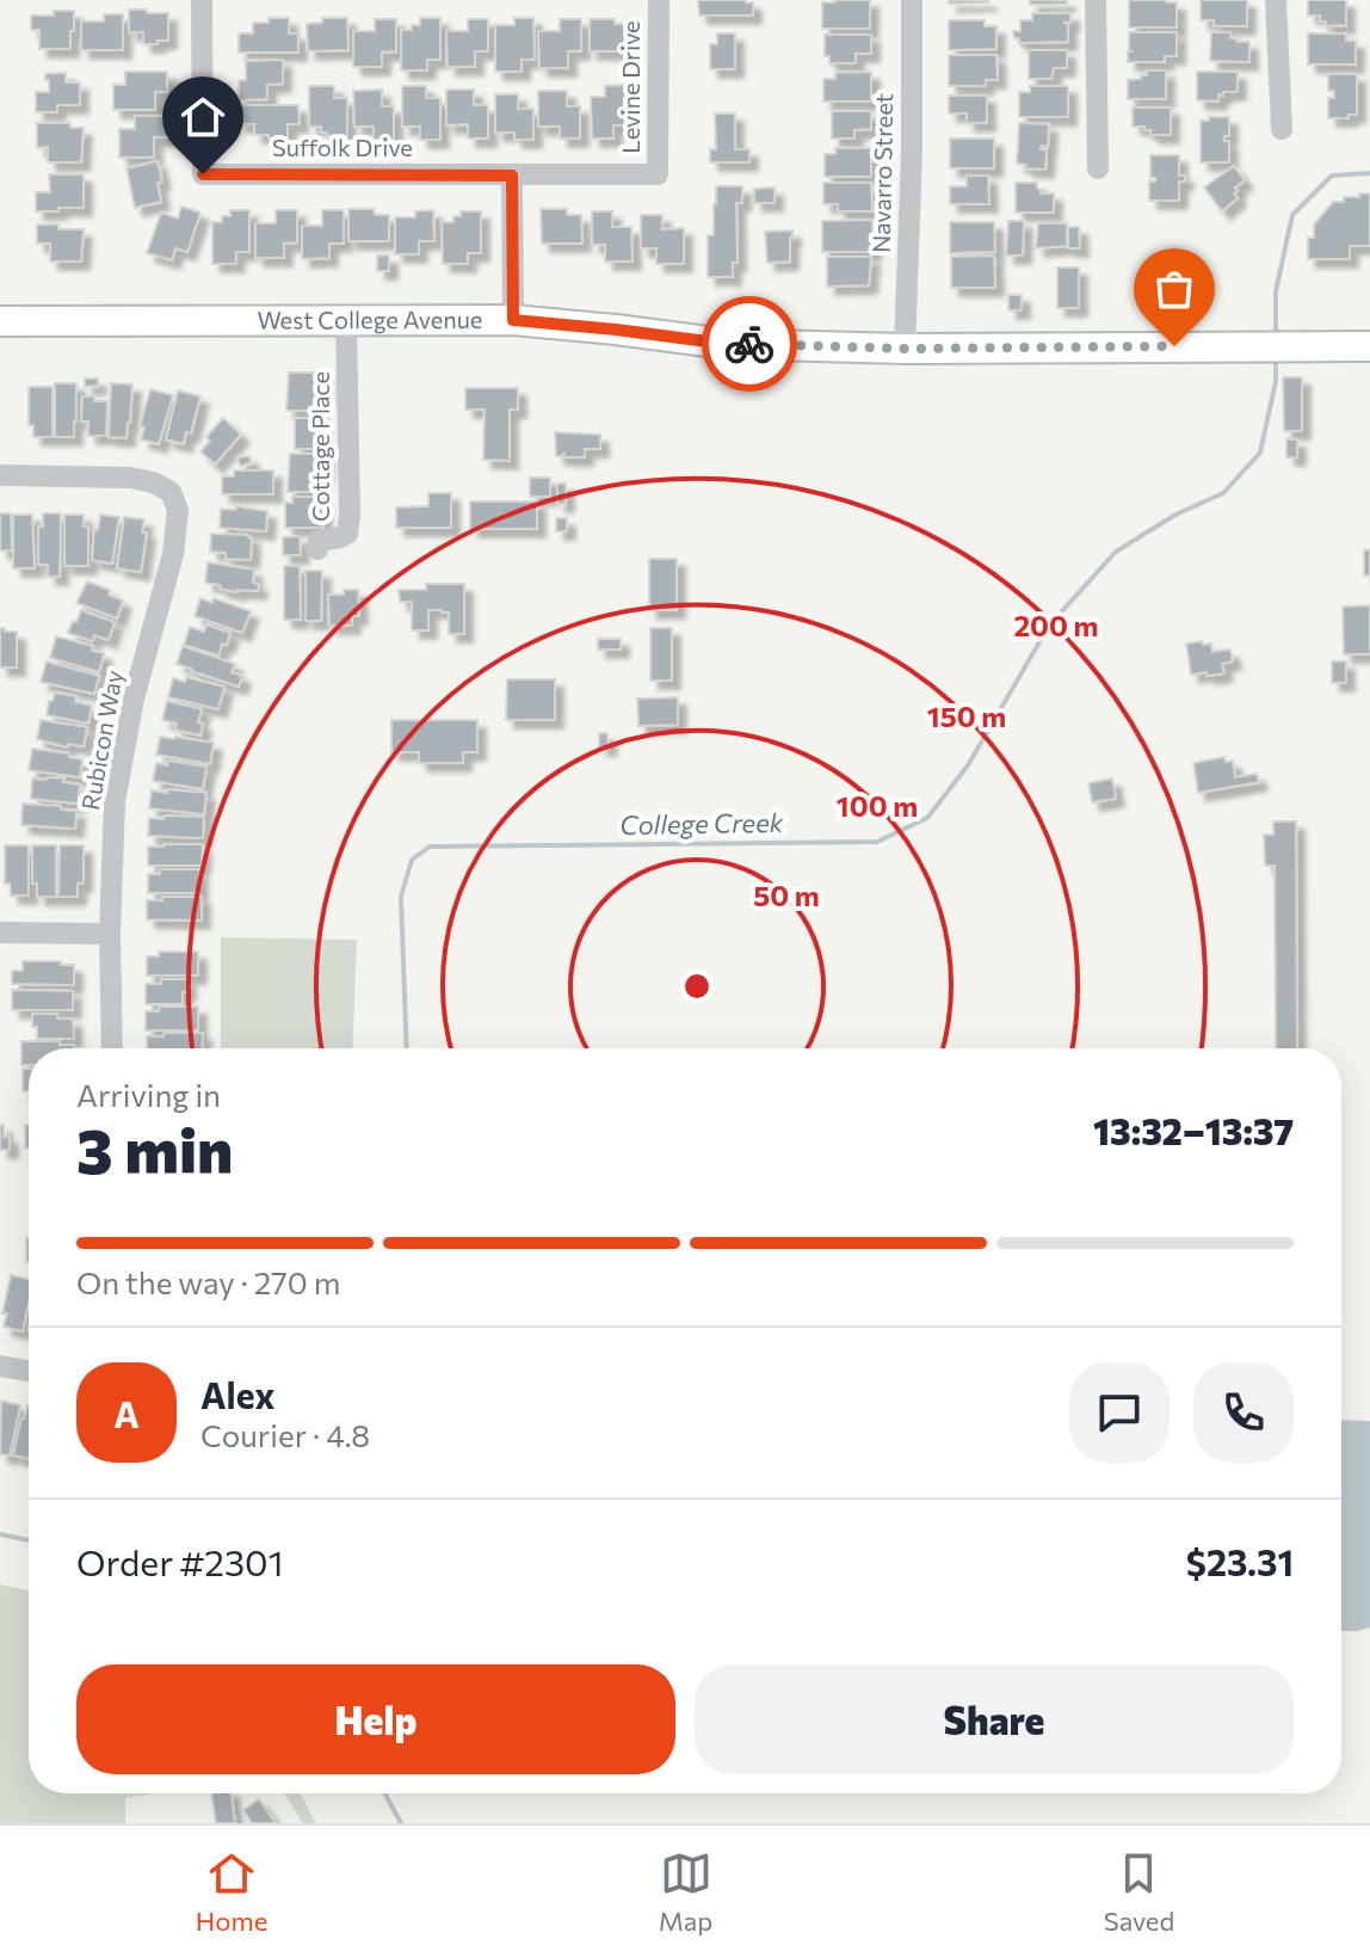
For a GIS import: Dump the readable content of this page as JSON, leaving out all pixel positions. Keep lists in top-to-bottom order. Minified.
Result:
{"streets":{"main road":["West College Avenue"],"street":["Levine Drive","Suffolk Drive","Navarro Street","Cottage Place","Rubicon Way"]},"crossings":[["Levine Drive","Suffolk Drive"],["Navarro Street","West College Avenue"],["West College Avenue","Cottage Place"]],"water":["College Creek"],"page":{"heading":["3 min","Arriving in","13:32–13:37"],"panel":["Alex","Courier · 4.8","Order #2301","$23.31"],"bar":"On the way · 270 m","round":"A","buttons":["Help","Share"],"tabs":["Home","Map","Saved"]},"rings":["200 m","150 m","100 m","50 m"]}
